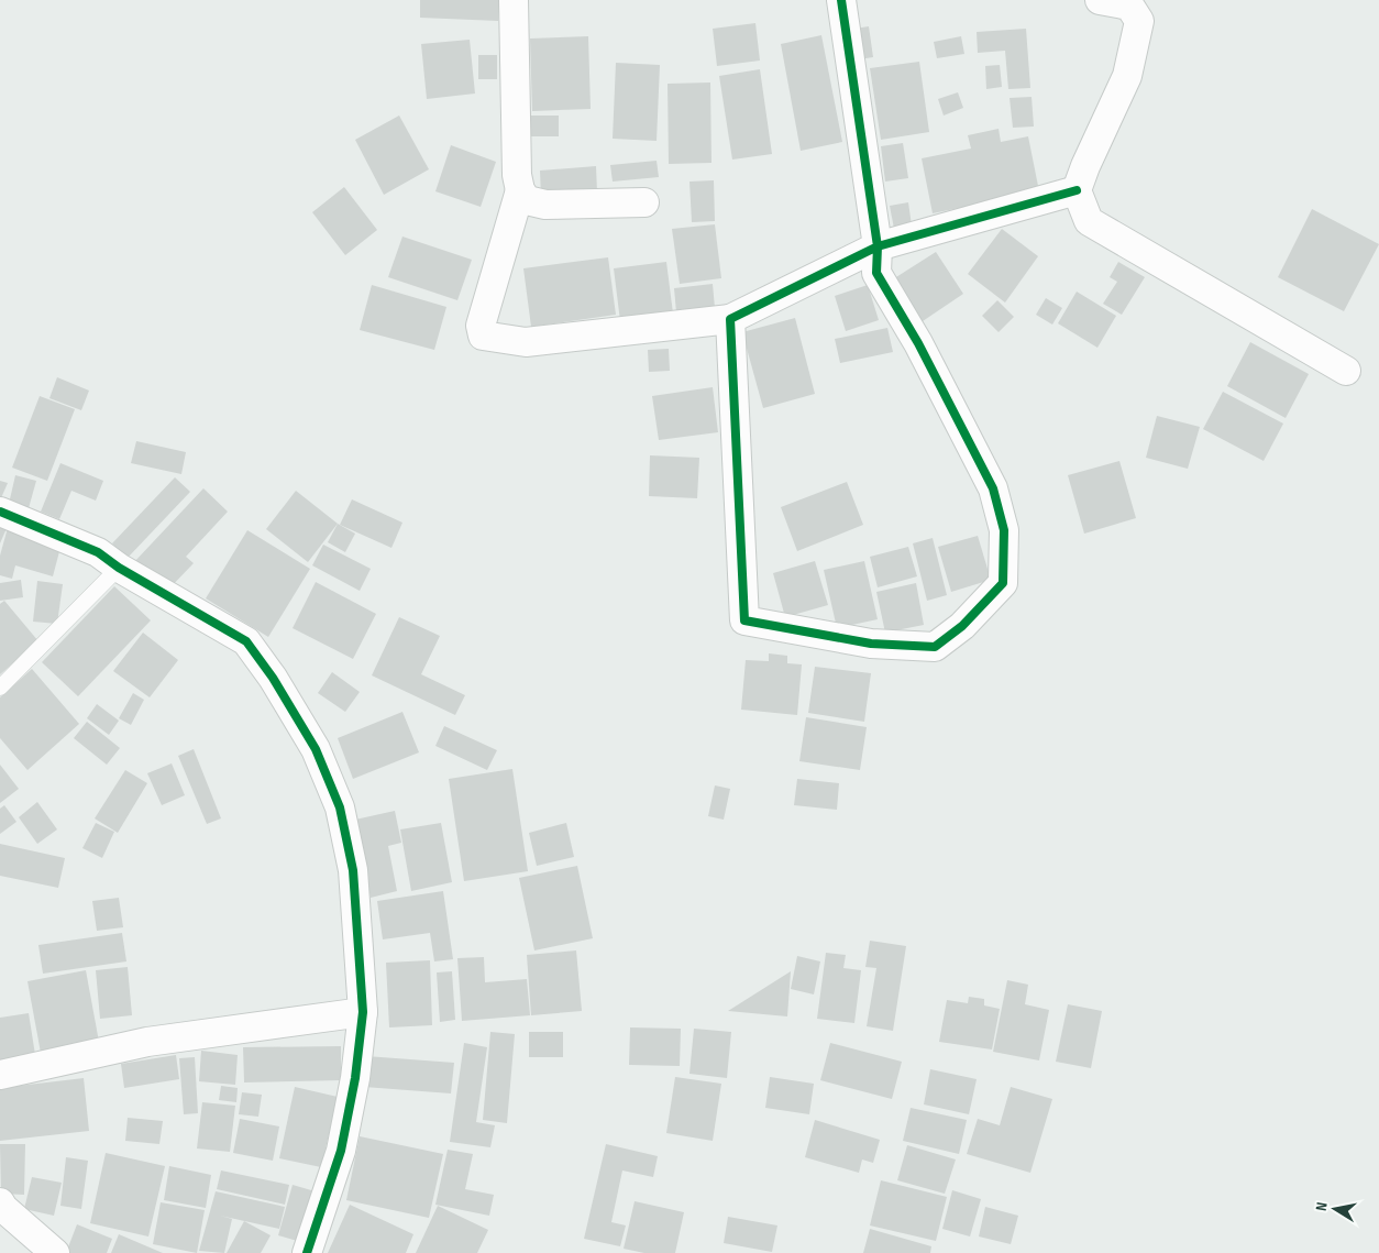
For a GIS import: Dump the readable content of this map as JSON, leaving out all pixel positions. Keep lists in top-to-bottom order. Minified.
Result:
{"north":"left"}
